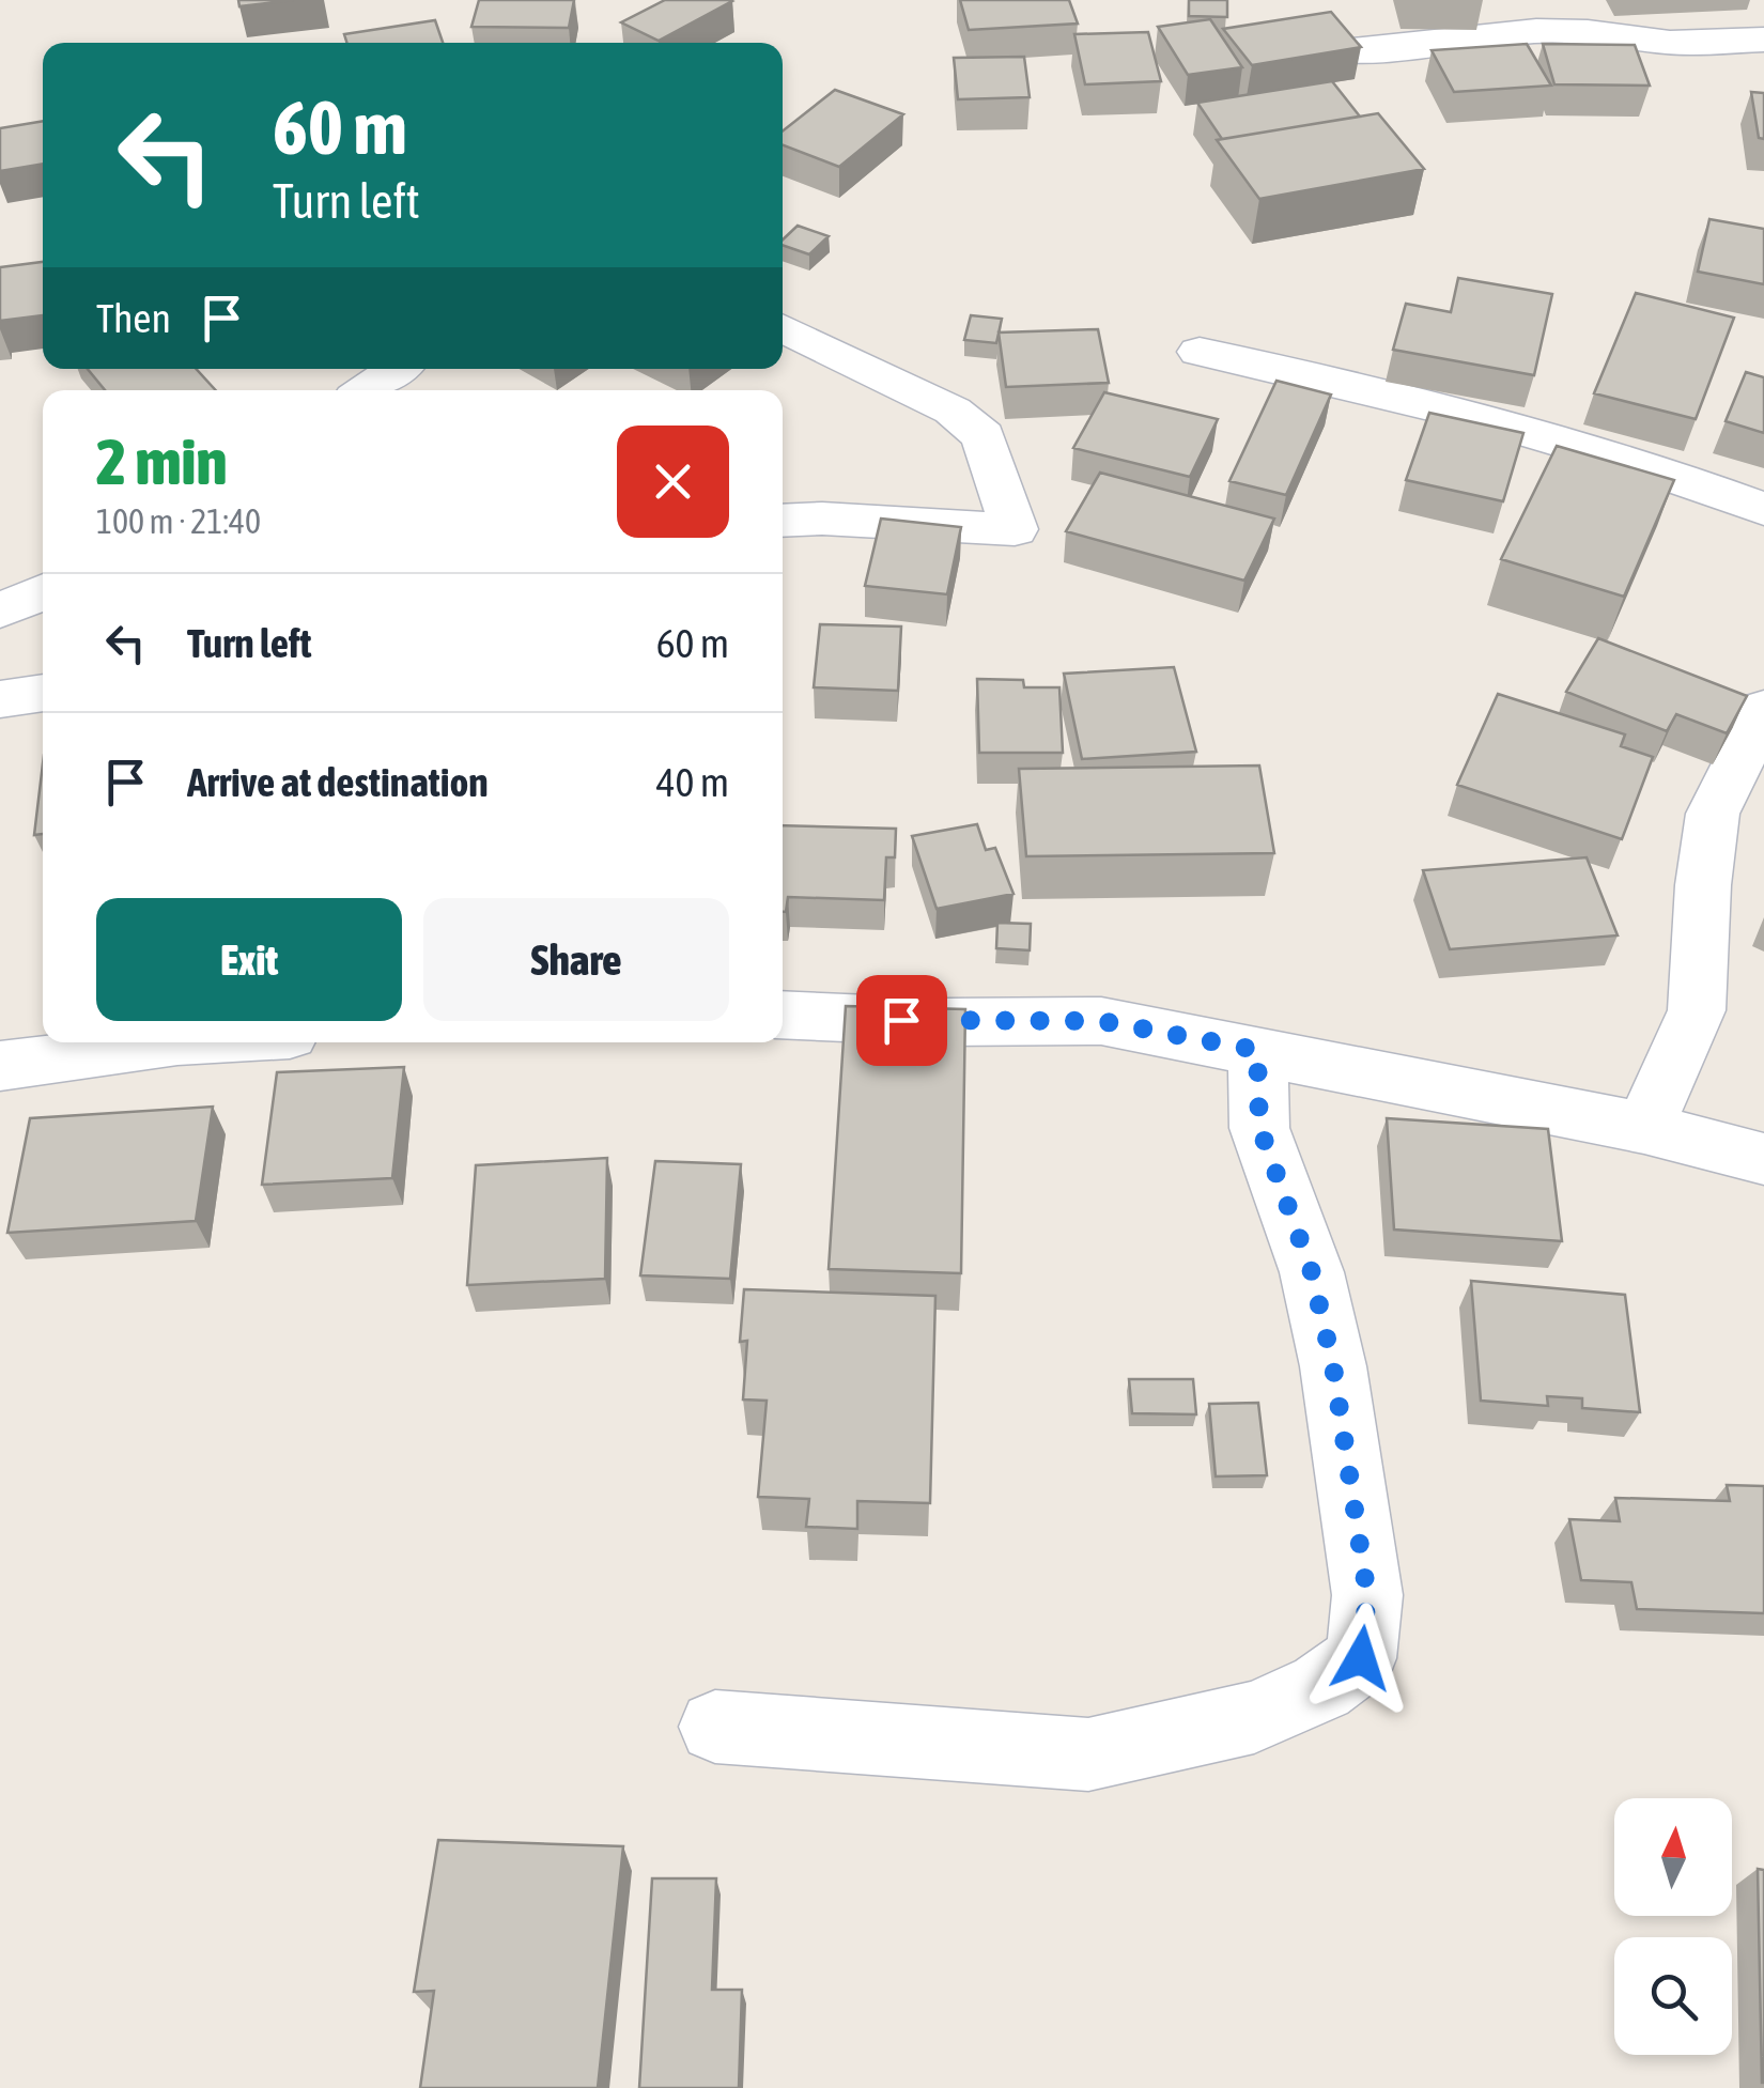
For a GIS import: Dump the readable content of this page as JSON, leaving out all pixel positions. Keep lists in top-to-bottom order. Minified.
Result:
{"north":"top","page":{"turn":["60 m","Turn left"],"then":"Then","heading":["2 min","100 m · 21:40"],"list":[{"name":"Turn left","value":"60 m"},{"name":"Arrive at destination","value":"40 m"}],"buttons":["Exit","Share"]}}
